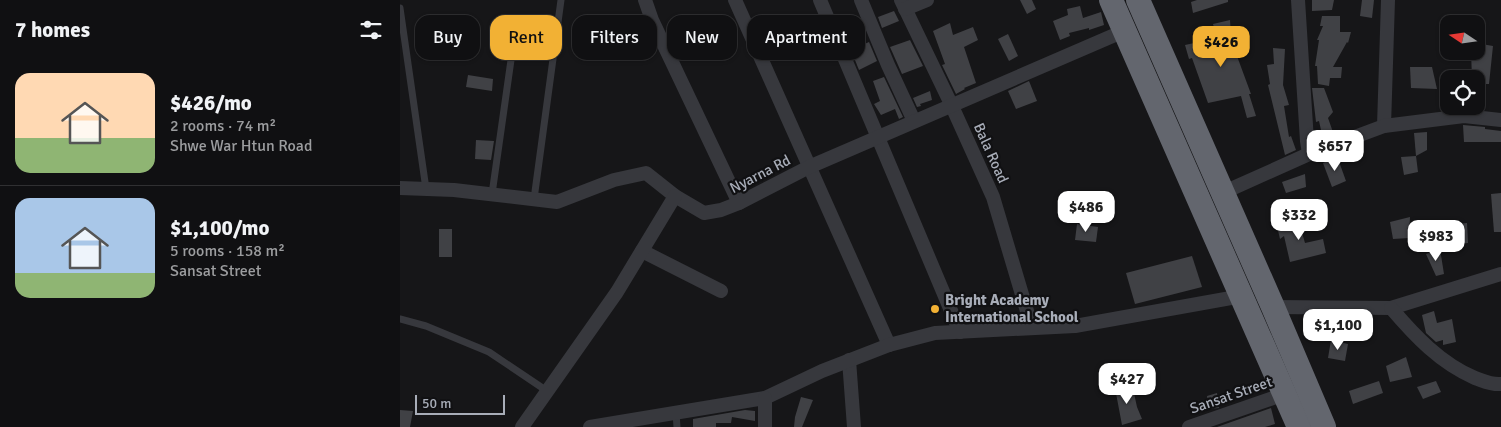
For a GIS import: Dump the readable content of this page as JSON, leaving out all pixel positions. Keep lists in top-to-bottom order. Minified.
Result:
{"streets":{"street":["Bala Road","Nyarna Rd","Sansat Street"]},"crossings":[["Bala Road","Nyarna Rd"]],"places":["Bright Academy International School"],"scale_bar":"50 m","north":"left","page":{"heading":"7 homes","chip":["Buy","Rent","Filters","New","Apartment"],"price":["$426","$657","$486","$332","$983","$1,100","$427"],"list":[{"name":"$426/mo","note":"2 rooms · 74 m² · Shwe War Htun Road"},{"name":"$1,100/mo","note":"5 rooms · 158 m² · Sansat Street"}],"scale":"50 m"}}
